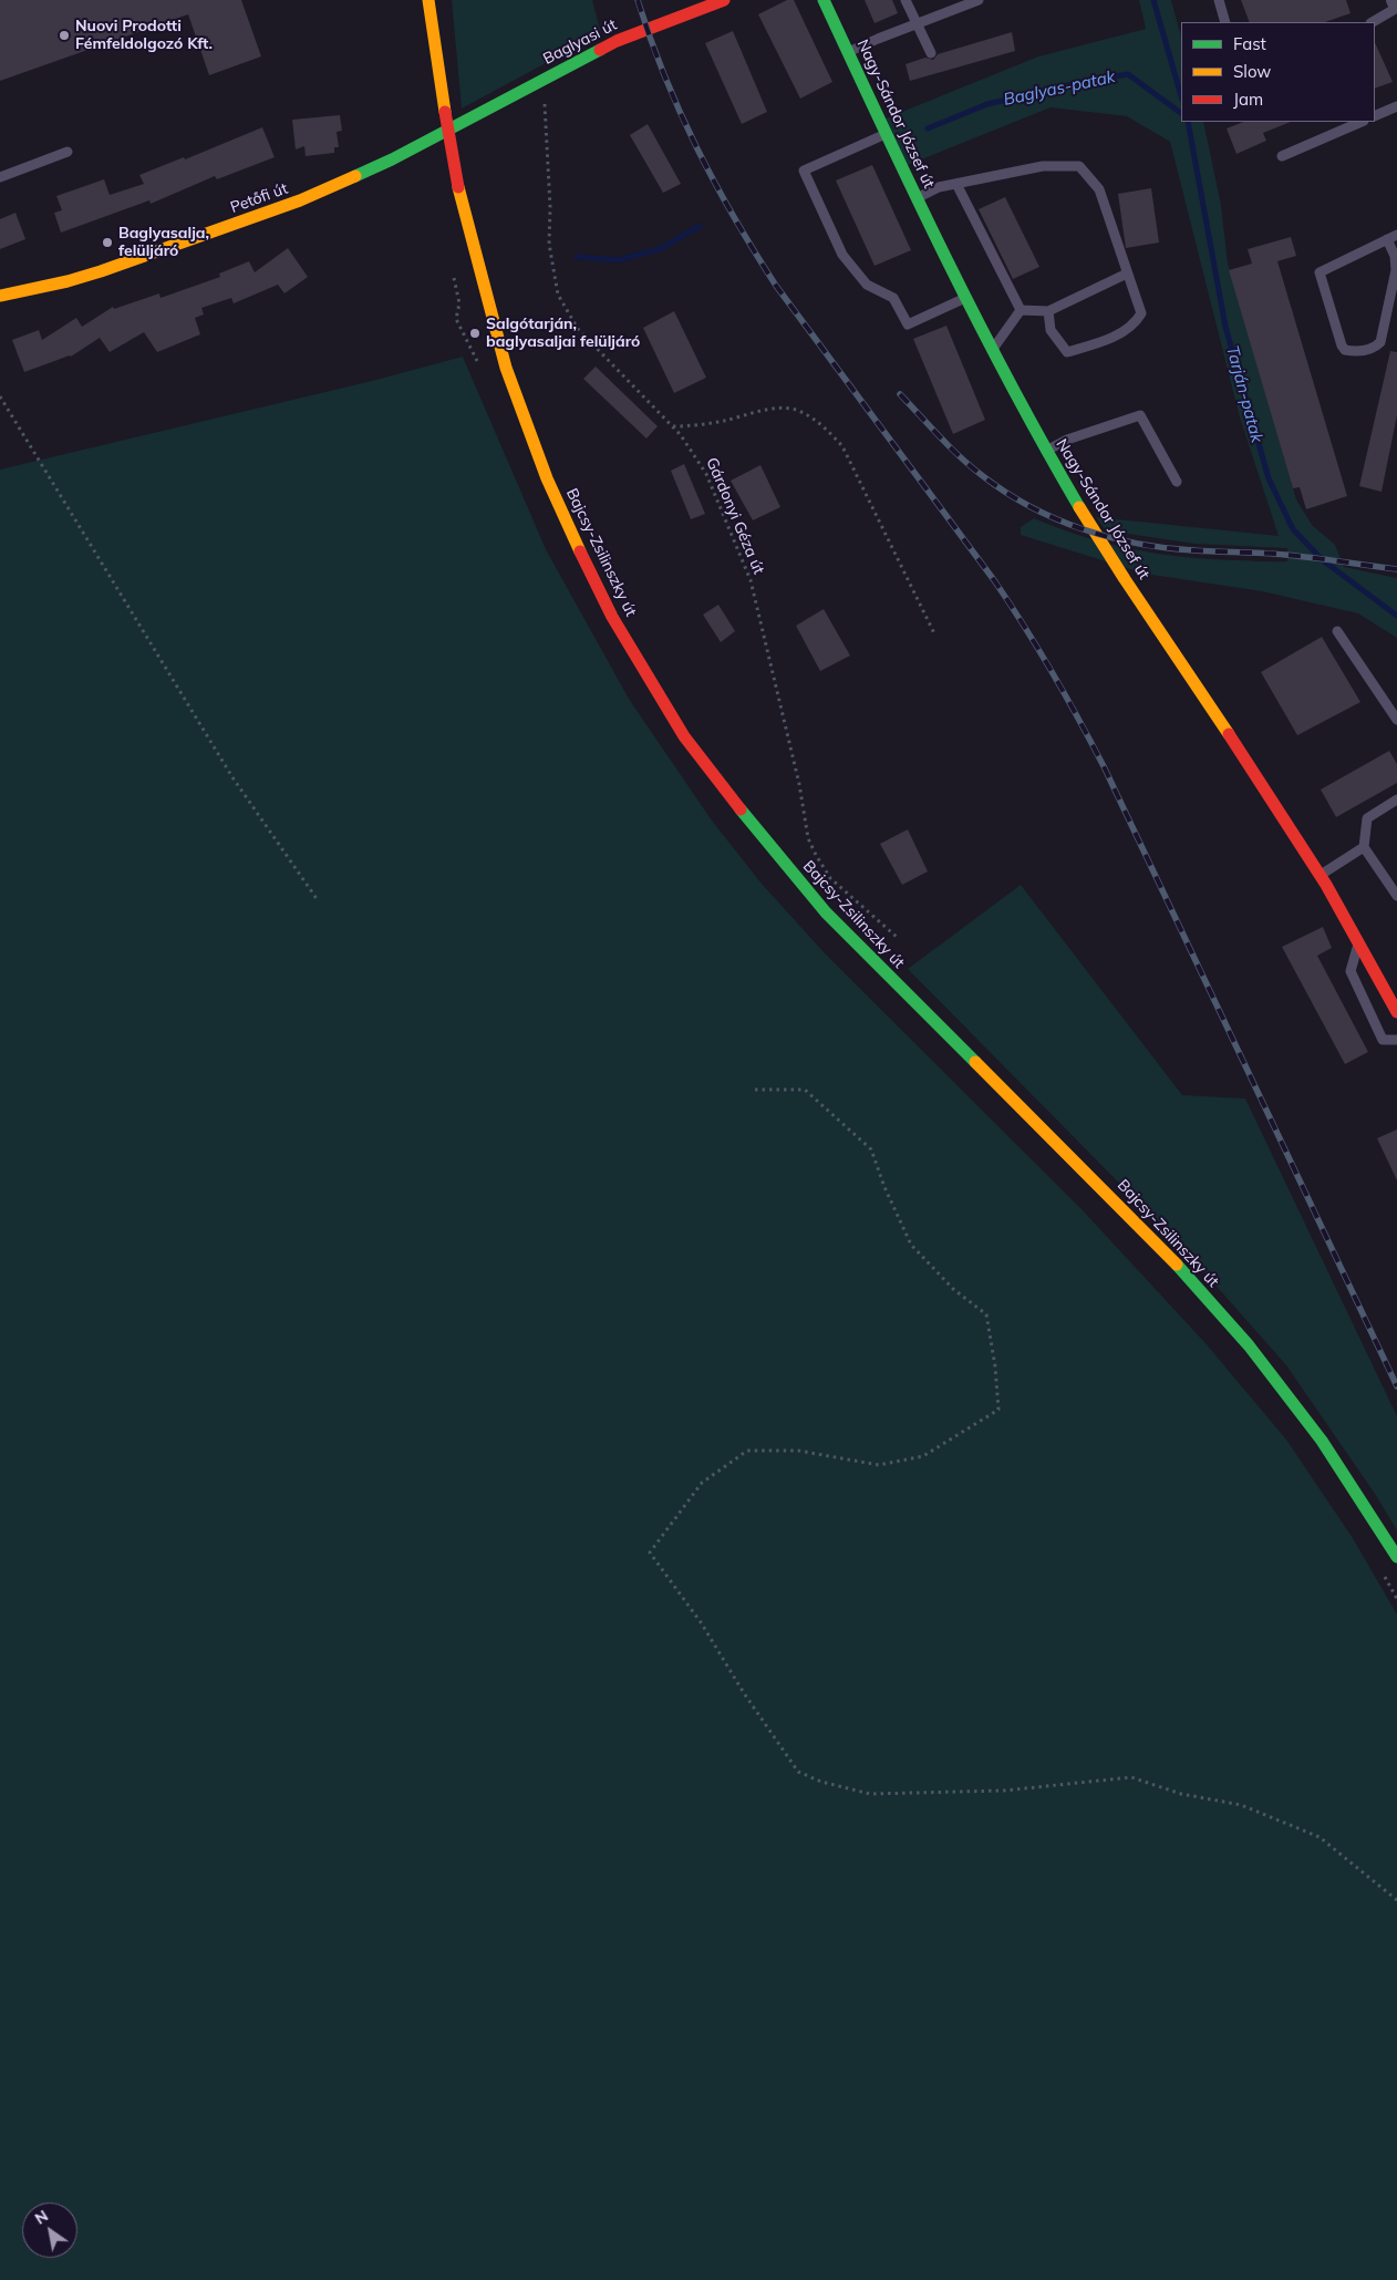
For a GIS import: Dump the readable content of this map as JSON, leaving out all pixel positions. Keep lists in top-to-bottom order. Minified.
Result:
{"streets":{"street":["Baglyasi út","Nagy-Sándor József út","Petőfi út","Bajcsy-Zsilinszky út"],"path":["Gárdonyi Géza út"]},"crossings":[["Baglyasi út","Petőfi út"],["Baglyasi út","Gárdonyi Géza út"]],"water":["Baglyas-patak","Tarján-patak"],"places":["Nuovi Prodotti Fémfeldolgozó Kft.","Baglyasalja, felüljáró","Salgótarján, baglyasaljai felüljáró"],"legend":["Fast","Slow","Jam"],"north":"top left"}
